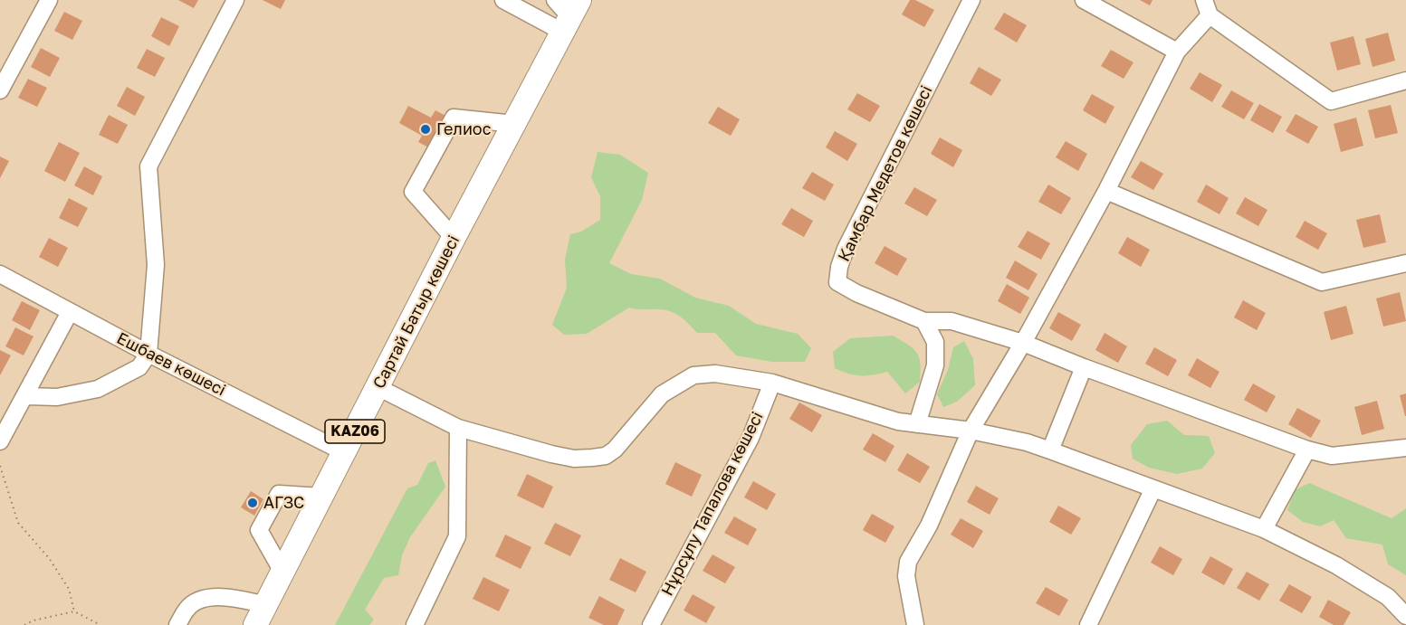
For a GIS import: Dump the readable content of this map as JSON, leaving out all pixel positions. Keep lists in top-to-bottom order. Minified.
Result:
{"streets":{"highway":["Сартай Батыр көшесі","KАZ06"],"street":["Қамбар Медетов көшесі","Ешбаев көшесі","Нұрсұлу Тапалова көшесі"]},"crossings":[["Сартай Батыр көшесі","Ешбаев көшесі"]],"places":["Гелиос","АГЗС"]}
